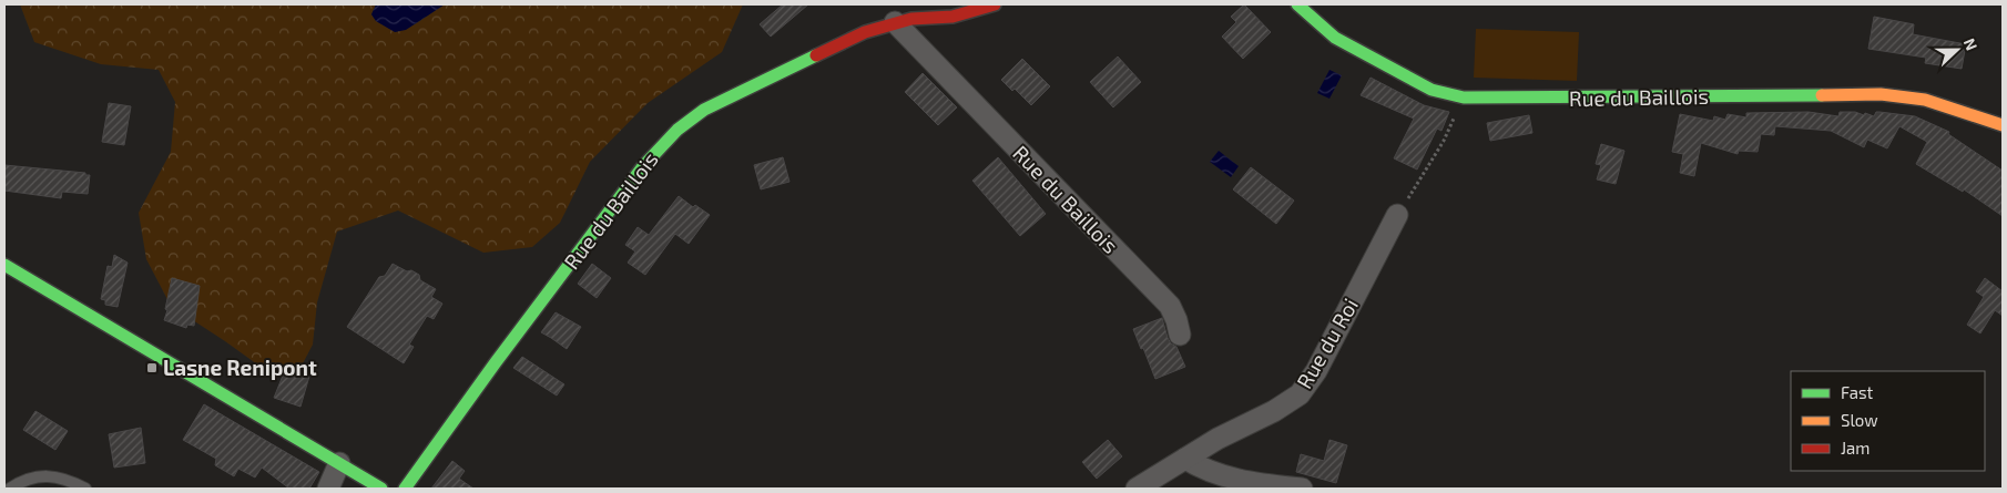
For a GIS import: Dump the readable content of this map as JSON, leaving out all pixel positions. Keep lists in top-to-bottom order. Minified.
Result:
{"streets":{"street":["Rue du Baillois","Rue du Roi"]},"places":{"transit":["Lasne Renipont"]},"legend":["Fast","Slow","Jam"],"north":"right"}
